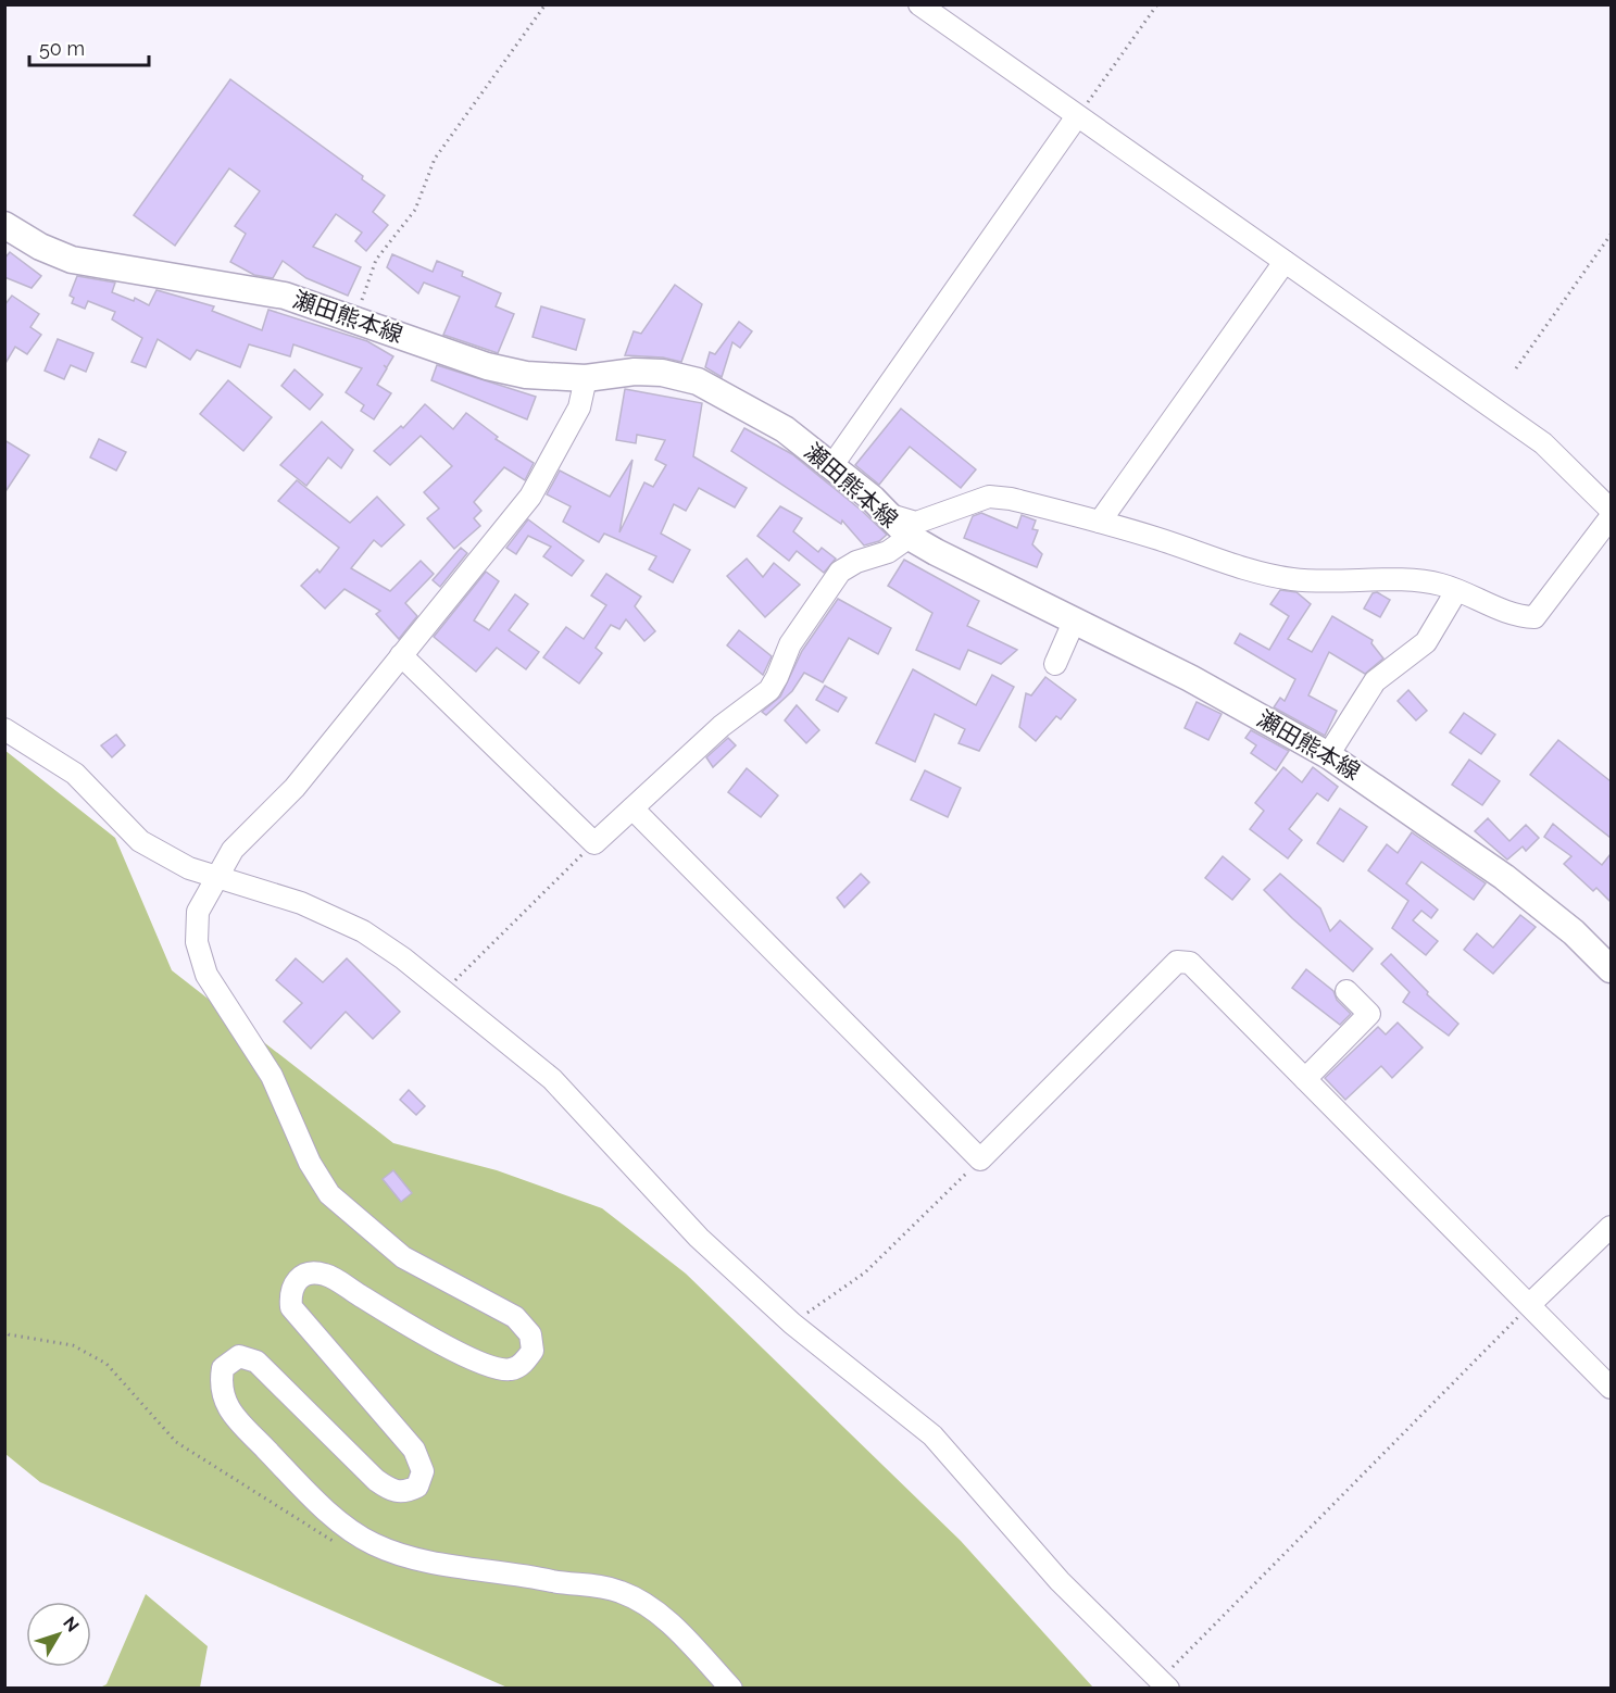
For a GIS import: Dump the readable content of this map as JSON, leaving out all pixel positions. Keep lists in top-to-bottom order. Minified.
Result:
{"streets":{"main road":["瀬田熊本線"]},"scale_bar":"50 m","north":"top right"}
